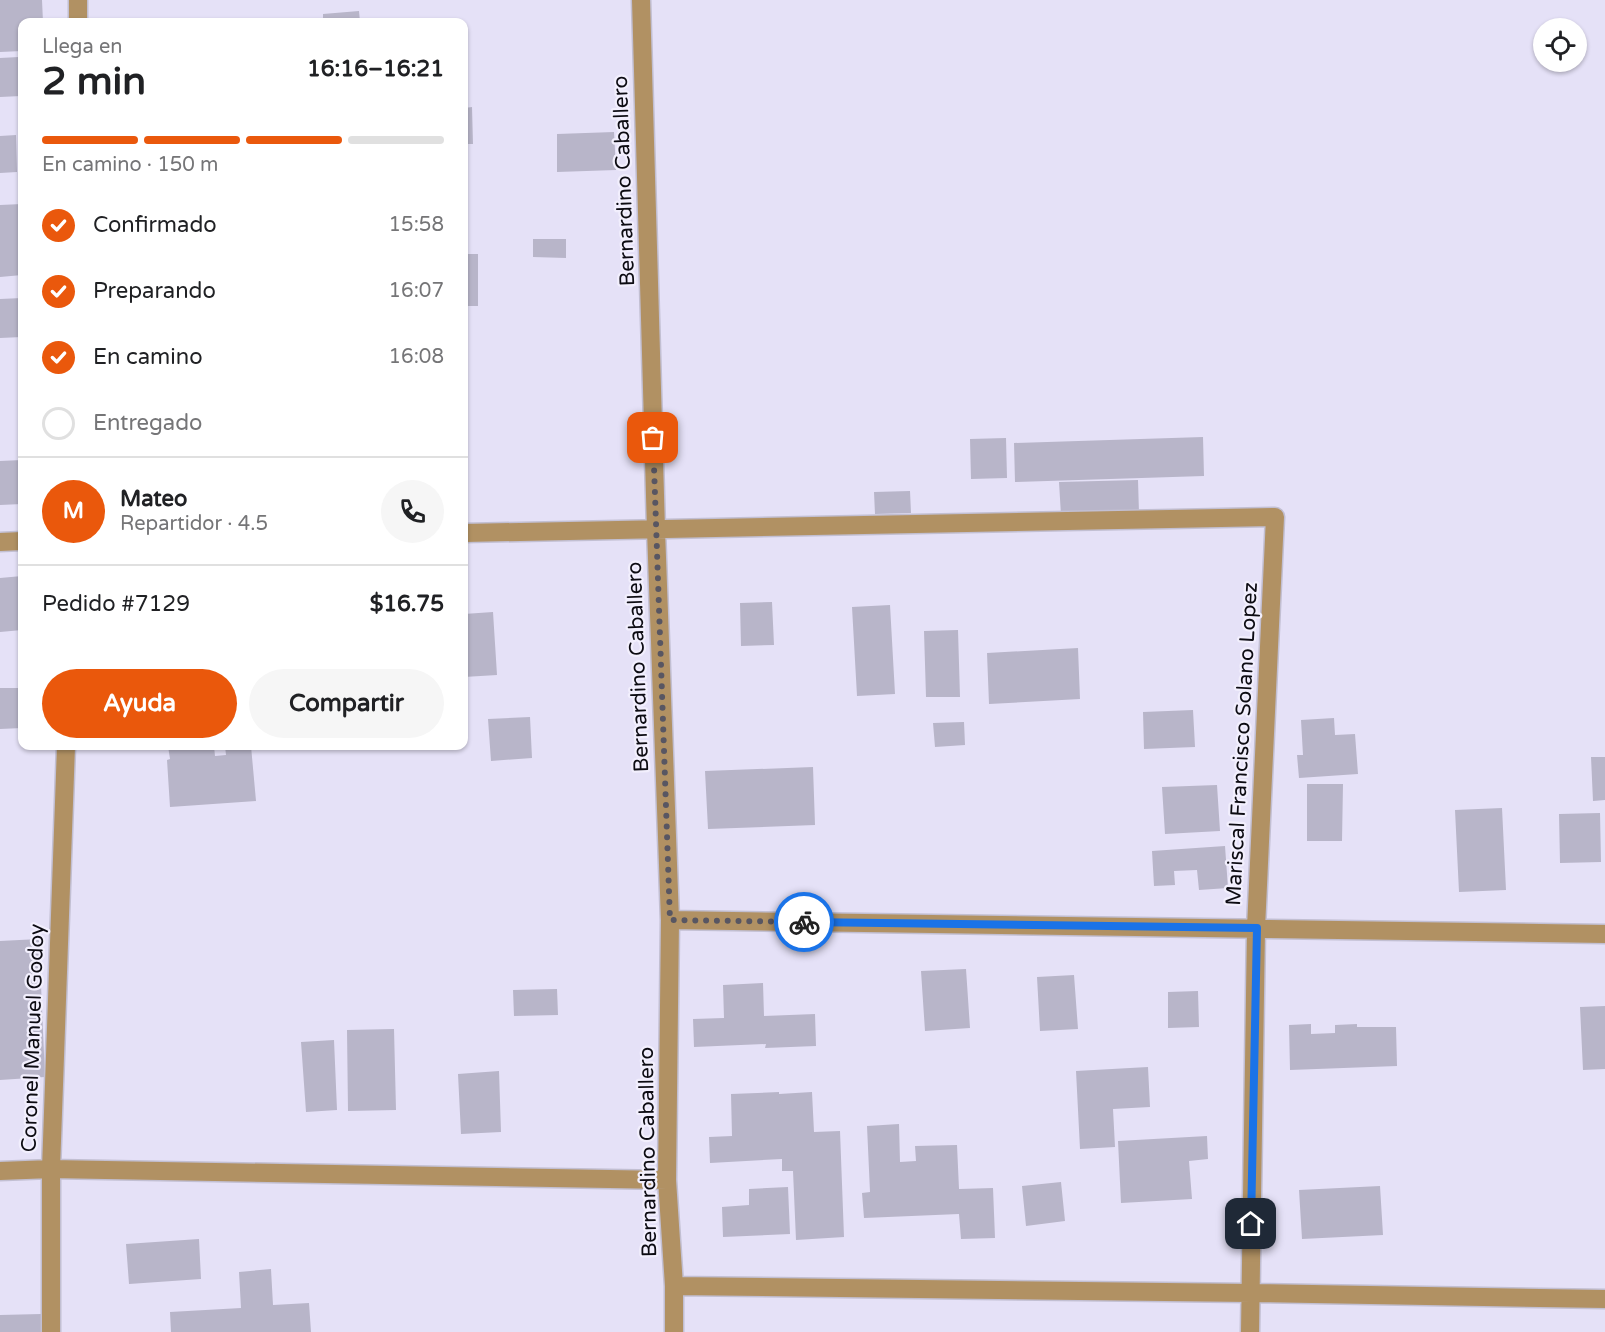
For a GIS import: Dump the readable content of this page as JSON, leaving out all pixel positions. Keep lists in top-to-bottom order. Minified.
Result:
{"streets":{"street":["Bernardino Caballero","Mariscal Francisco Solano Lopez","Coronel Manuel Godoy"]},"crossings":[["Bernardino Caballero","Mariscal Francisco Solano Lopez"]],"page":{"heading":["2 min","Llega en","16:16–16:21"],"panel":["Mateo","Repartidor · 4.5","Pedido #7129","$16.75"],"bar":"En camino · 150 m","list":[["Confirmado","15:58"],["Preparando","16:07"],["En camino","16:08"],"Entregado"],"round":"M","buttons":["Ayuda","Compartir"]}}
